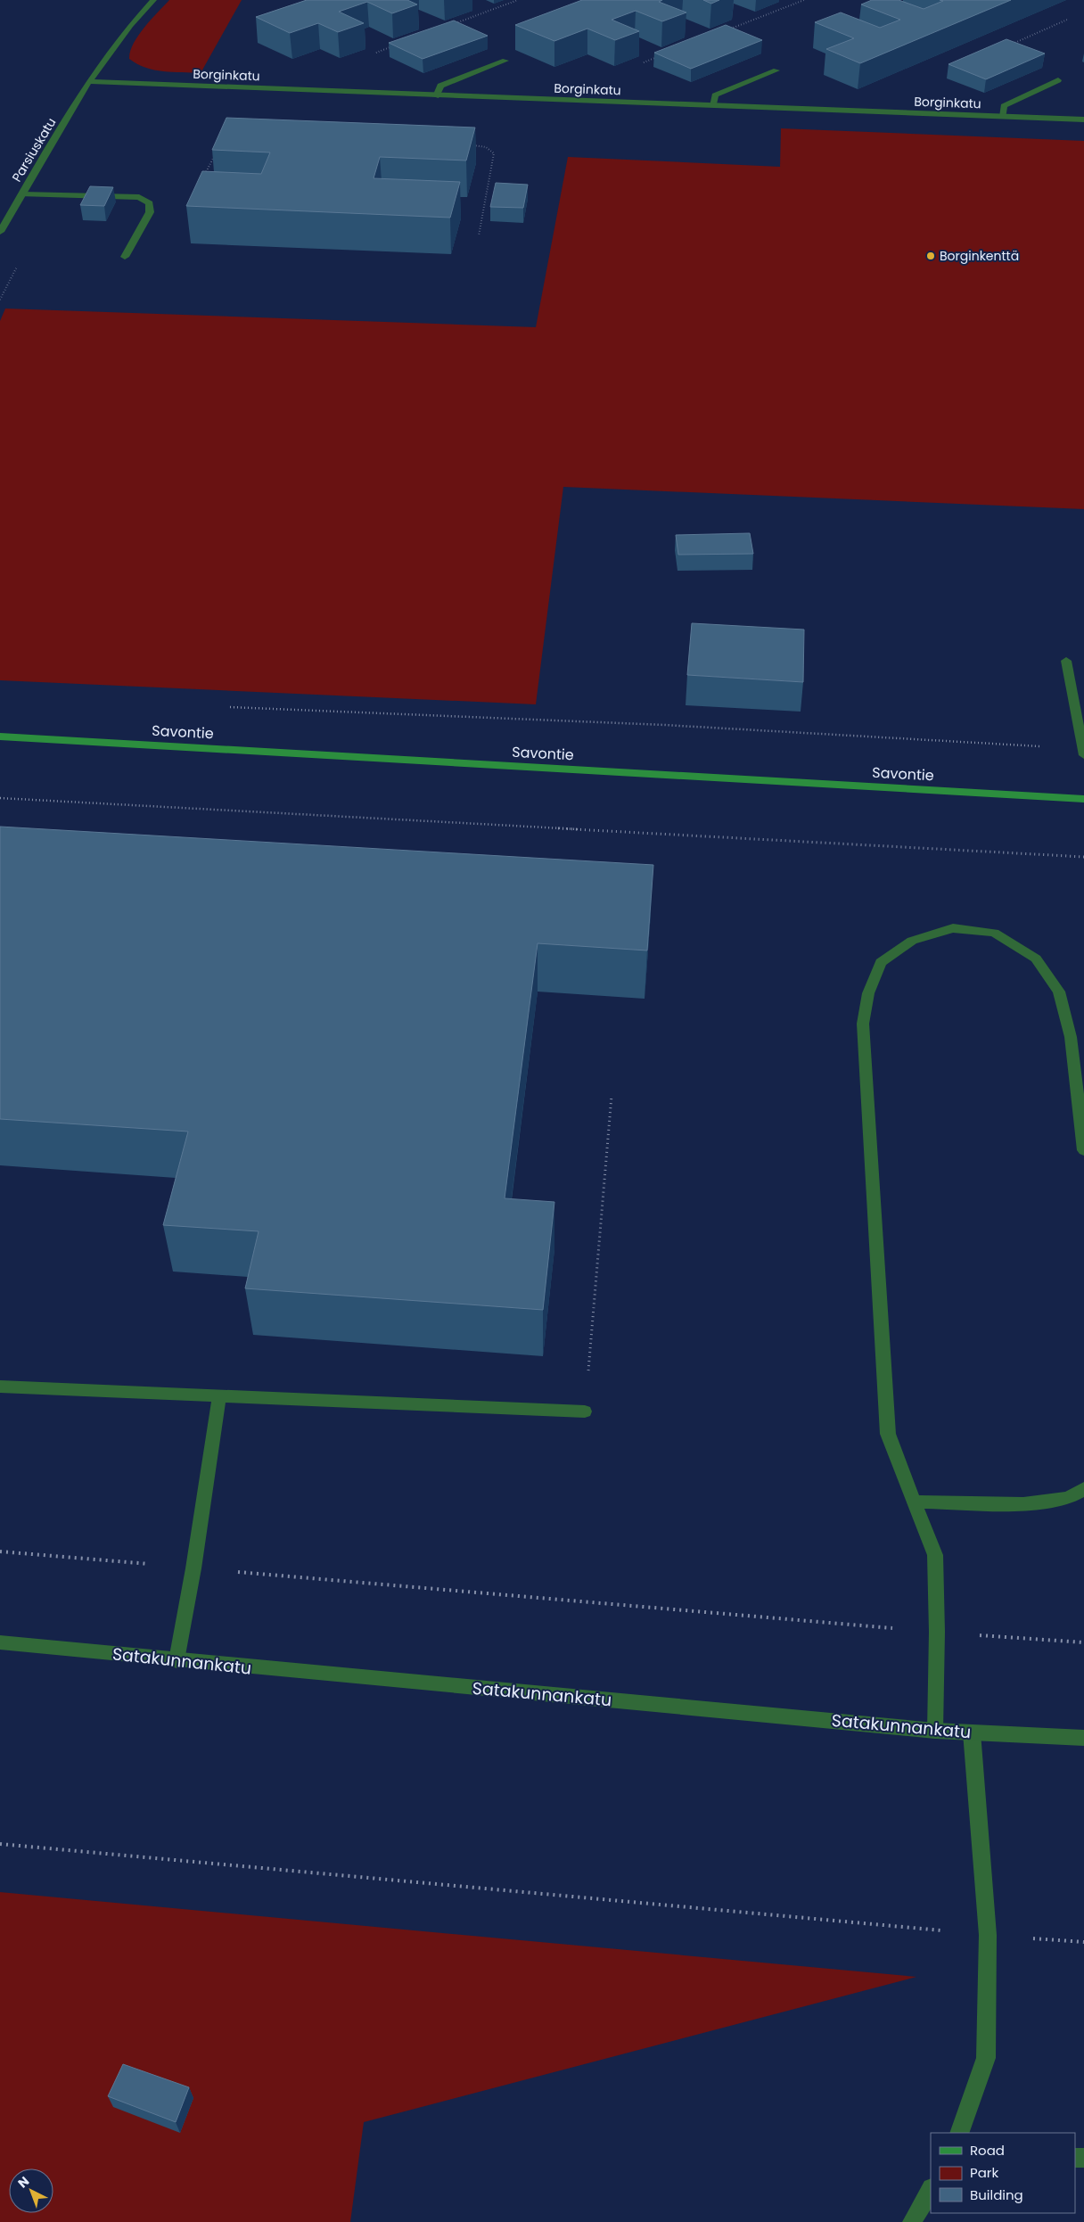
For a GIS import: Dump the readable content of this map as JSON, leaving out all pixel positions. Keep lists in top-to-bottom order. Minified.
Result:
{"streets":{"street":["Borginkatu","Parsiuskatu","Savontie","Satakunnankatu"]},"crossings":[["Borginkatu","Parsiuskatu"]],"places":["Borginkenttä"],"legend":["Road","Park","Building"],"north":"top left"}
